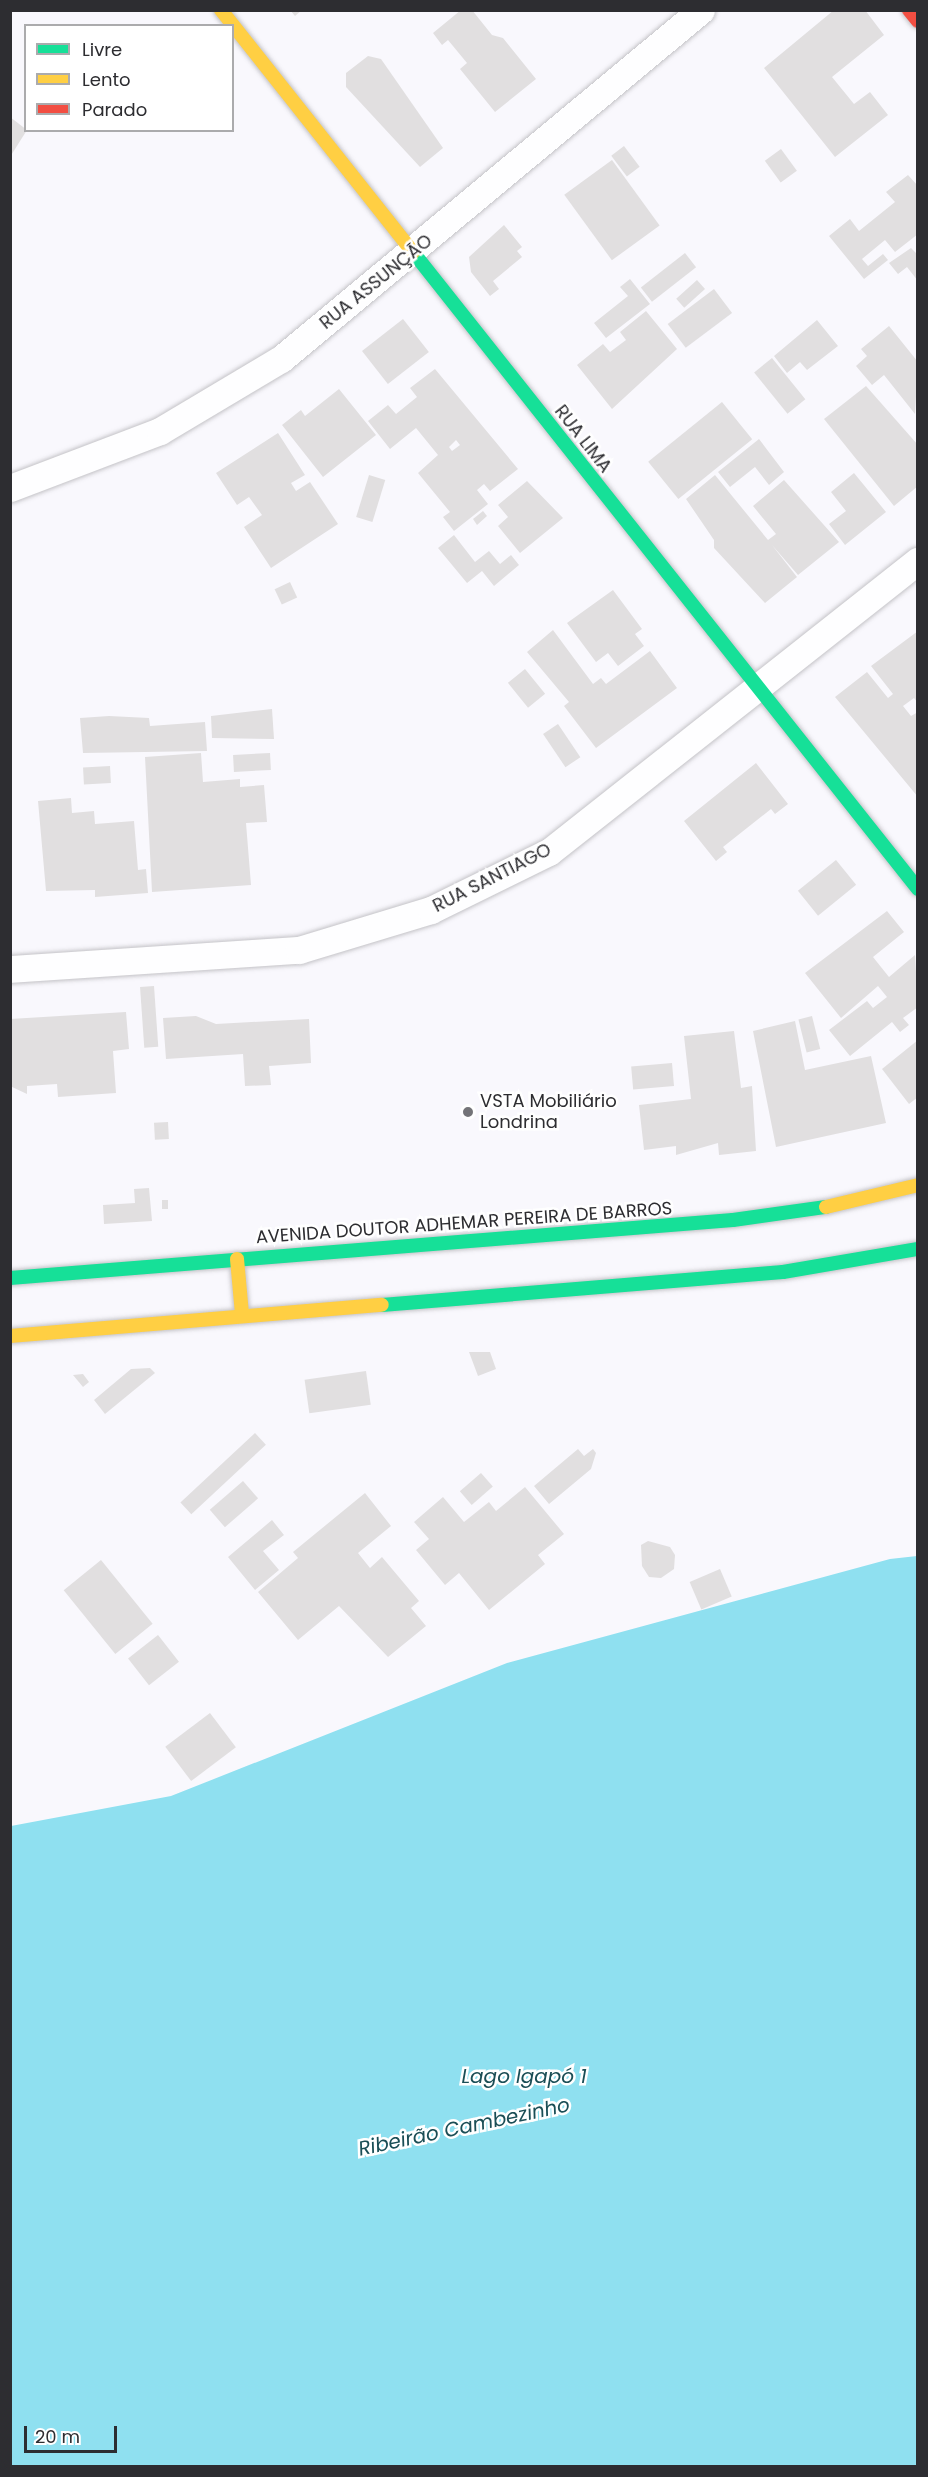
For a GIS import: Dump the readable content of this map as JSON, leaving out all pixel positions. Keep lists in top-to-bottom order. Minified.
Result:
{"streets":{"street":["RUA ASSUNÇÃO","RUA LIMA","RUA SANTIAGO","AVENIDA DOUTOR ADHEMAR PEREIRA DE BARROS"]},"crossings":[["RUA ASSUNÇÃO","RUA LIMA"],["RUA LIMA","RUA SANTIAGO"]],"water":["Lago Igapó 1","Ribeirão Cambezinho"],"places":["VSTA Mobiliário Londrina"],"legend":["Livre","Lento","Parado"],"scale_bar":"20 m"}
